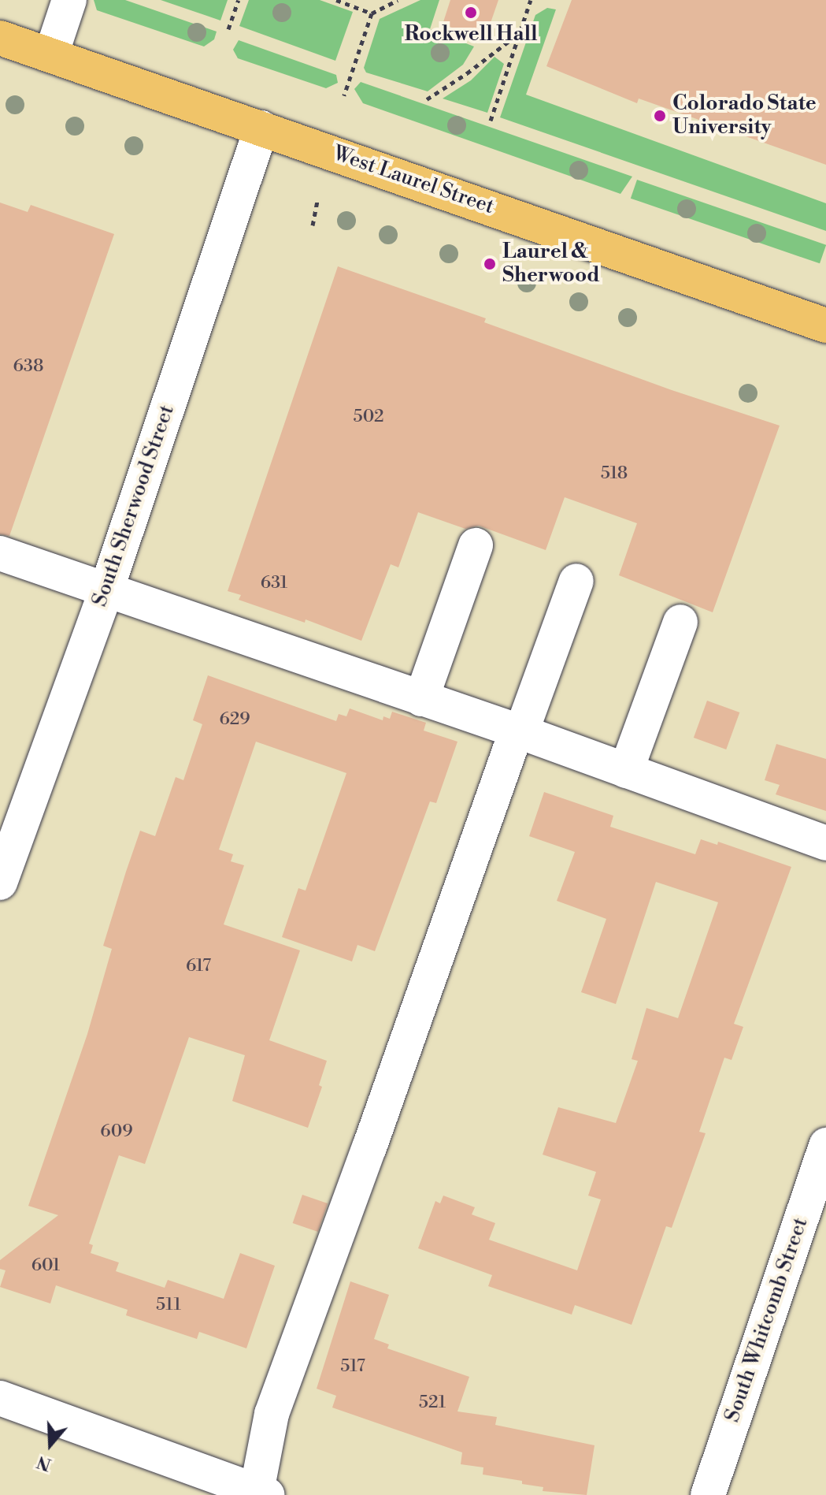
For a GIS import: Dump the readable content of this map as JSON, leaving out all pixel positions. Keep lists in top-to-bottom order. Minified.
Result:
{"streets":{"main road":["West Laurel Street"],"street":["South Sherwood Street","South Whitcomb Street"]},"crossings":[["West Laurel Street","South Sherwood Street"]],"places":["Rockwell Hall","Colorado State University","Laurel & Sherwood"],"house_numbers":["638","502","518","631","629","617","609","601","511","517","521"],"north":"bottom"}
